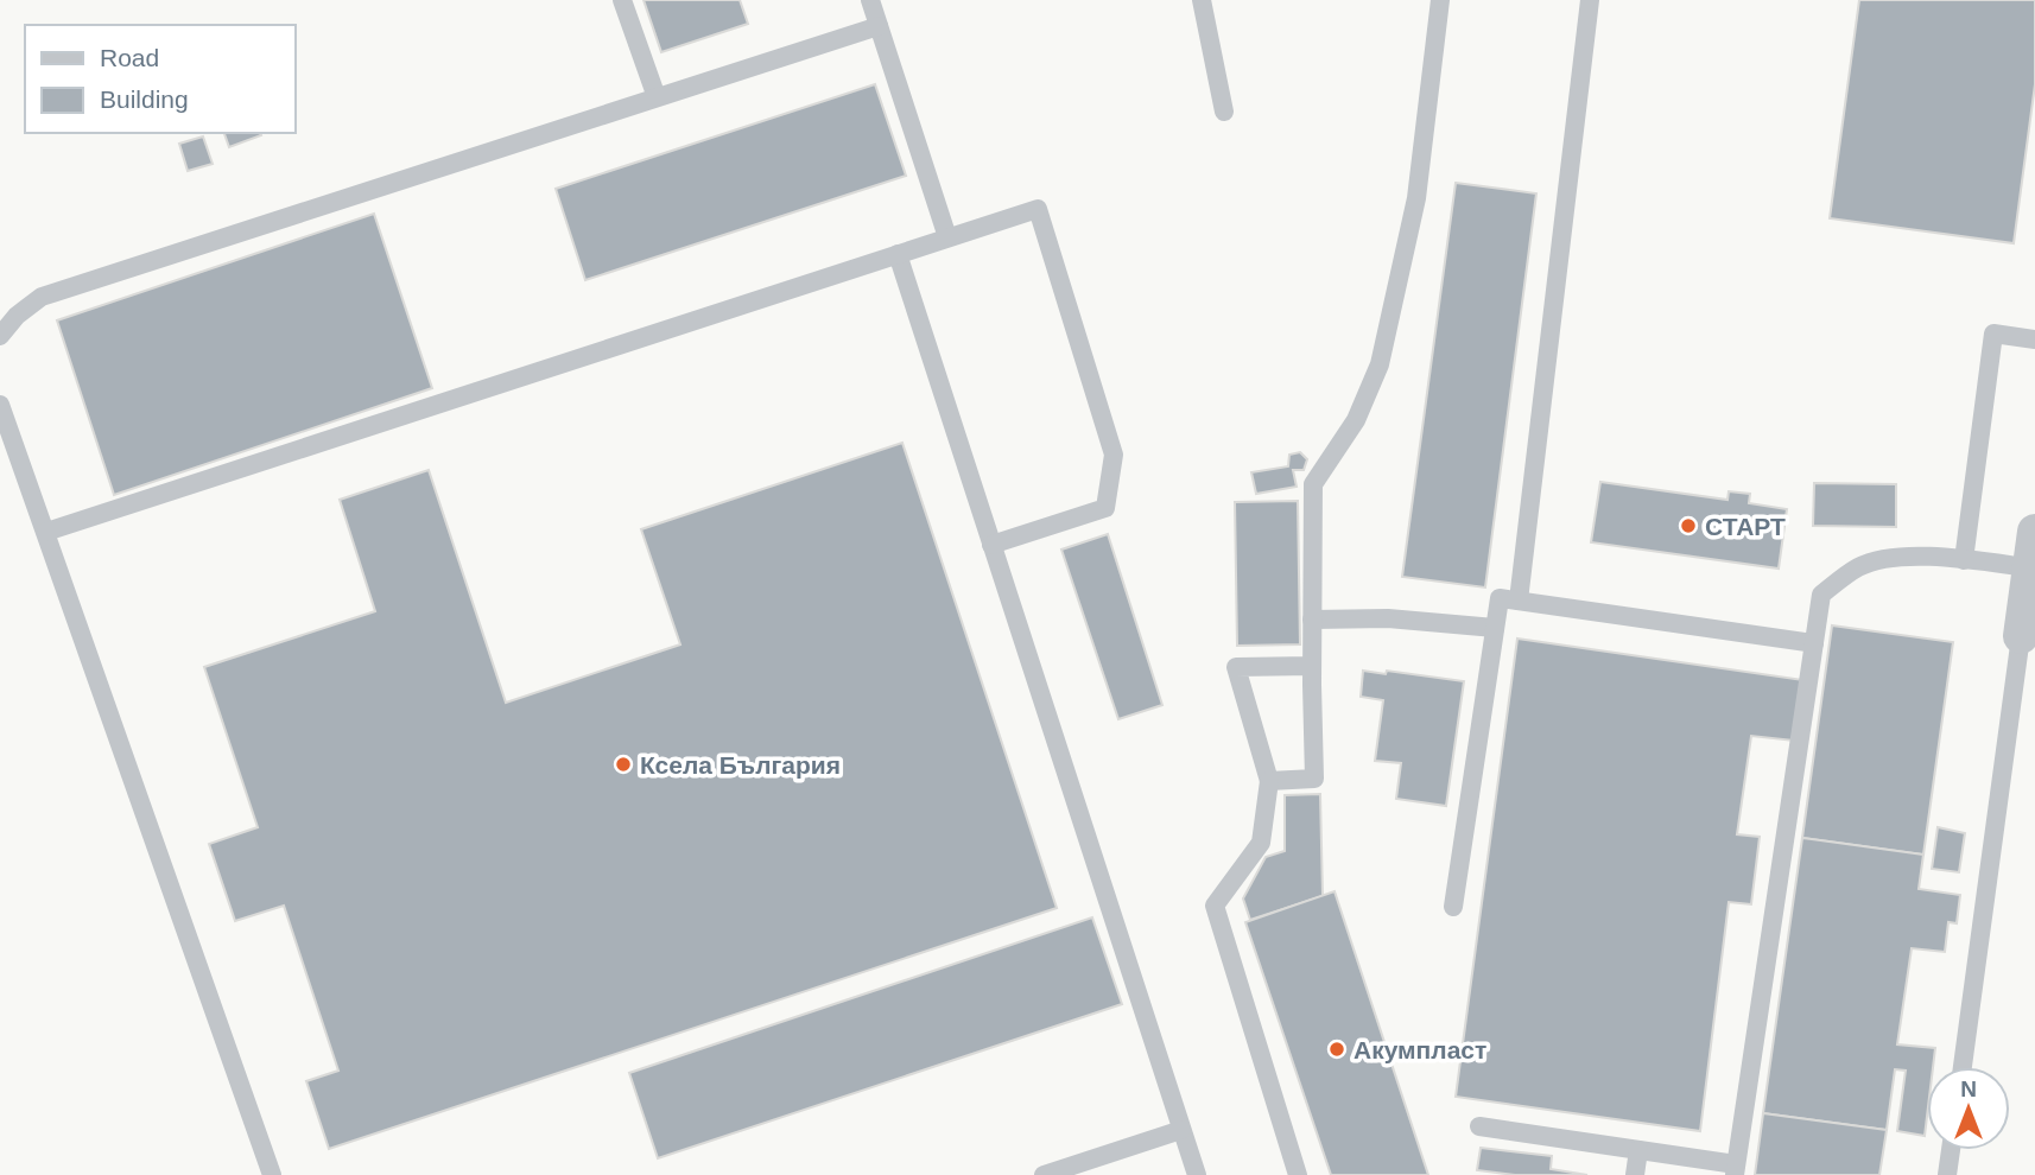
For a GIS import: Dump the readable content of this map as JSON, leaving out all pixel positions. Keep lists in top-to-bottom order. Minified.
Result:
{"places":["СТАРТ","Ксела България","Акумпласт"],"legend":["Road","Building"],"north":"top"}
